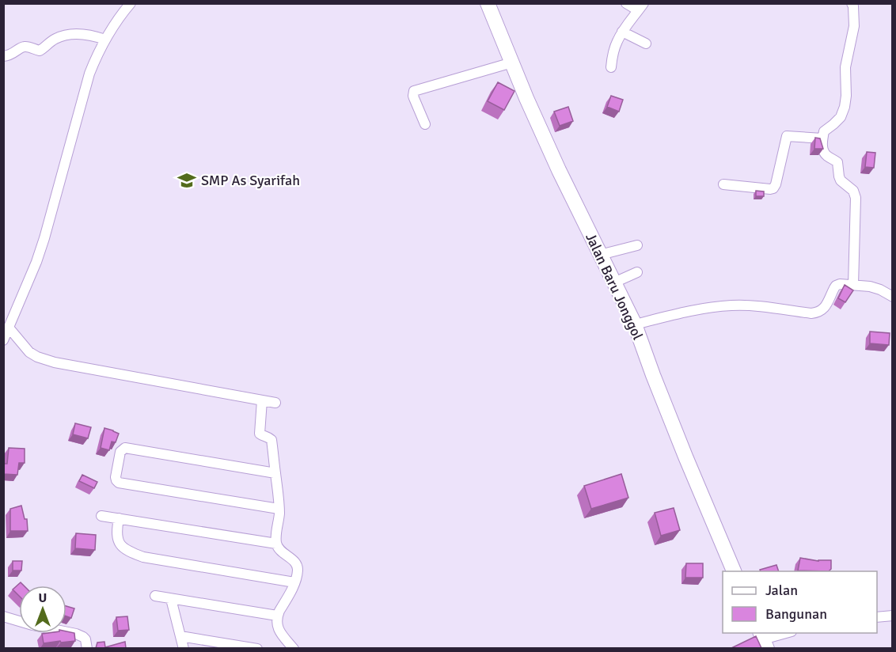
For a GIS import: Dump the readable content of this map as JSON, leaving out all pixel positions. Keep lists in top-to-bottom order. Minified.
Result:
{"streets":{"main road":["Jalan Baru Jonggol"]},"places":{"school or university":["SMP As Syarifah"]},"legend":["Jalan","Bangunan"],"north":"top"}
